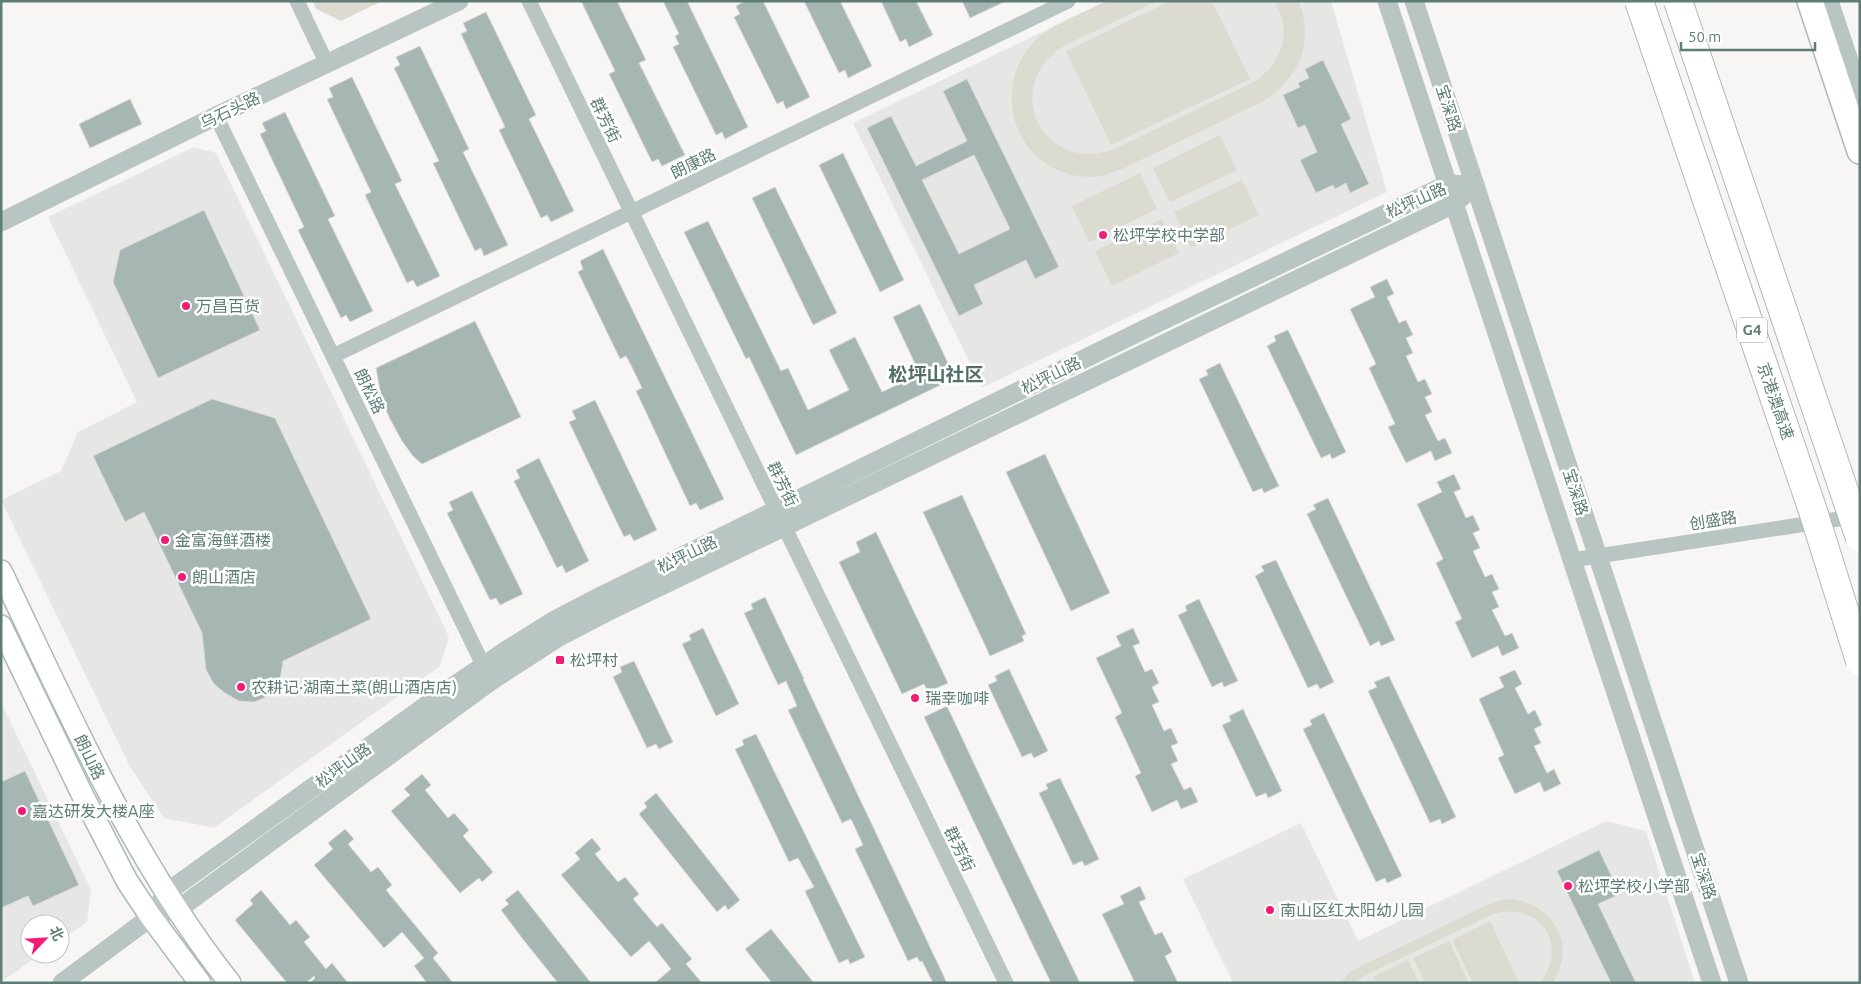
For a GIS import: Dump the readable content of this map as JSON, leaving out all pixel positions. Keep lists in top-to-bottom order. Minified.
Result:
{"streets":{"highway":["G4","京港澳高速"],"main road":["朗山路"],"street":["宝深路","乌石头路","群芳街","朗康路","松坪山路","朗松路","创盛路"]},"crossings":[["宝深路","松坪山路"],["宝深路","创盛路"],["乌石头路","朗松路"],["群芳街","朗康路"],["群芳街","松坪山路"],["朗康路","朗松路"],["松坪山路","朗松路"],["松坪山路","朗山路"]],"districts":["松坪山社区"],"places":{"other":["松坪学校中学部","万昌百货","金富海鲜酒楼","朗山酒店","农耕记·湖南土菜(朗山酒店店)","瑞幸咖啡","嘉达研发大楼A座","松坪学校小学部","南山区红太阳幼儿园"],"transit":["松坪村"]},"scale_bar":"50 m","north":"top right"}
